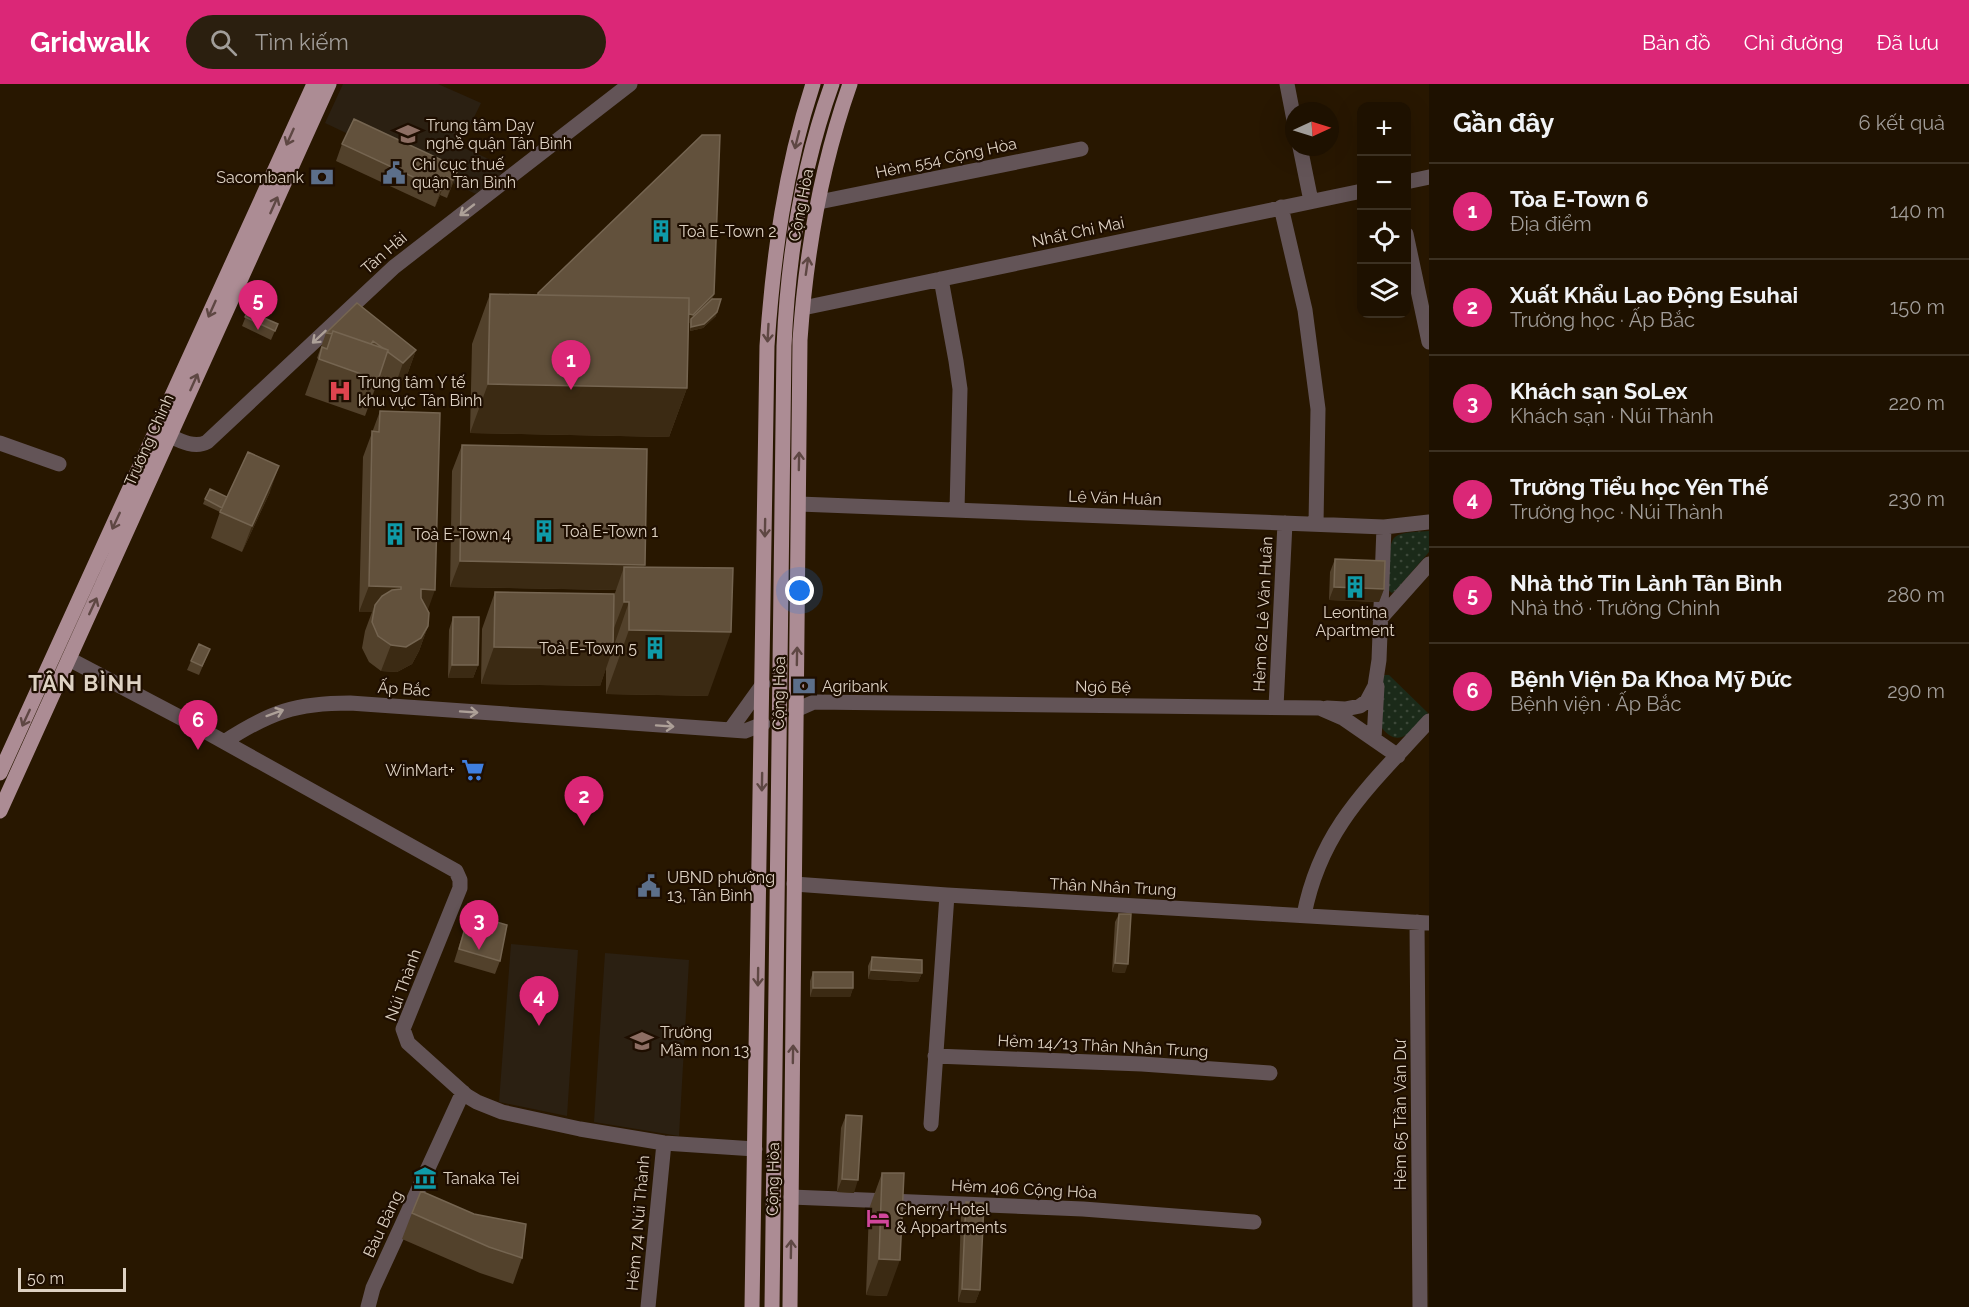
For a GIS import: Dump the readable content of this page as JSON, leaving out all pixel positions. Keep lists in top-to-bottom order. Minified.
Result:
{"streets":{"main road":["Cộng Hòa","Trường Chinh"],"street":["Hẻm 554 Cộng Hòa","Nhất Chi Mai","Tân Hải","Lê Văn Huân","Hẻm 62 Lê Văn Huân","Ngô Bệ","Ấp Bắc","Thân Nhân Trung","Núi Thành","Hẻm 14/13 Thân Nhân Trung","Hẻm 65 Trần Văn Dư","Hẻm 406 Cộng Hòa","Hẻm 74 Núi Thành","Bàu Bàng"]},"crossings":[["Hẻm 554 Cộng Hòa","Cộng Hòa"],["Cộng Hòa","Nhất Chi Mai"],["Cộng Hòa","Lê Văn Huân"],["Cộng Hòa","Ngô Bệ"],["Cộng Hòa","Ấp Bắc"],["Cộng Hòa","Thân Nhân Trung"],["Cộng Hòa","Núi Thành"],["Cộng Hòa","Hẻm 406 Cộng Hòa"],["Tân Hải","Trường Chinh"],["Lê Văn Huân","Hẻm 62 Lê Văn Huân"],["Hẻm 62 Lê Văn Huân","Ngô Bệ"],["Ấp Bắc","Núi Thành"],["Thân Nhân Trung","Hẻm 65 Trần Văn Dư"],["Núi Thành","Hẻm 74 Núi Thành"],["Núi Thành","Bàu Bàng"]],"one_way":["Tân Hải","Ấp Bắc"],"districts":["TÂN BÌNH"],"places":{"school or university":["Trung tâm Dạy nghề quận Tân Bình","Trường Mầm non 13"],"public building":["Chi cục thuế quận Tân Bình","UBND phường 13, Tân Bình"],"bank":["Sacombank","Agribank"],"building":["Toà E-Town 2","Toà E-Town 1","Toà E-Town 4","Leontina Apartment","Toà E-Town 5"],"hospital":["Trung tâm Y tế khu vực Tân Bình"],"supermarket":["WinMart+"],"museum":["Tanaka Tei"],"hotel":["Cherry Hotel & Appartments"]},"scale_bar":"50 m","north":"right","page":{"header":"Gridwalk","search":"Tìm kiếm","nav":["Bản đồ","Chỉ đường","Đã lưu"],"heading":["Gần đây","6 kết quả"],"map_buttons":["+","−"],"list":[{"mark":"1","name":"Tòa E-Town 6","note":"Địa điểm","value":"140 m"},{"mark":"2","name":"Xuất Khẩu Lao Động Esuhai","note":"Trường học · Ấp Bắc","value":"150 m"},{"mark":"3","name":"Khách sạn SoLex","note":"Khách sạn · Núi Thành","value":"220 m"},{"mark":"4","name":"Trường Tiểu học Yên Thế","note":"Trường học · Núi Thành","value":"230 m"},{"mark":"5","name":"Nhà thờ Tin Lành Tân Bình","note":"Nhà thờ · Trường Chinh","value":"280 m"},{"mark":"6","name":"Bệnh Viện Đa Khoa Mỹ Đức","note":"Bệnh viện · Ấp Bắc","value":"290 m"}],"pins":["5","1","6","2","3","4"],"scale":"50 m"}}
